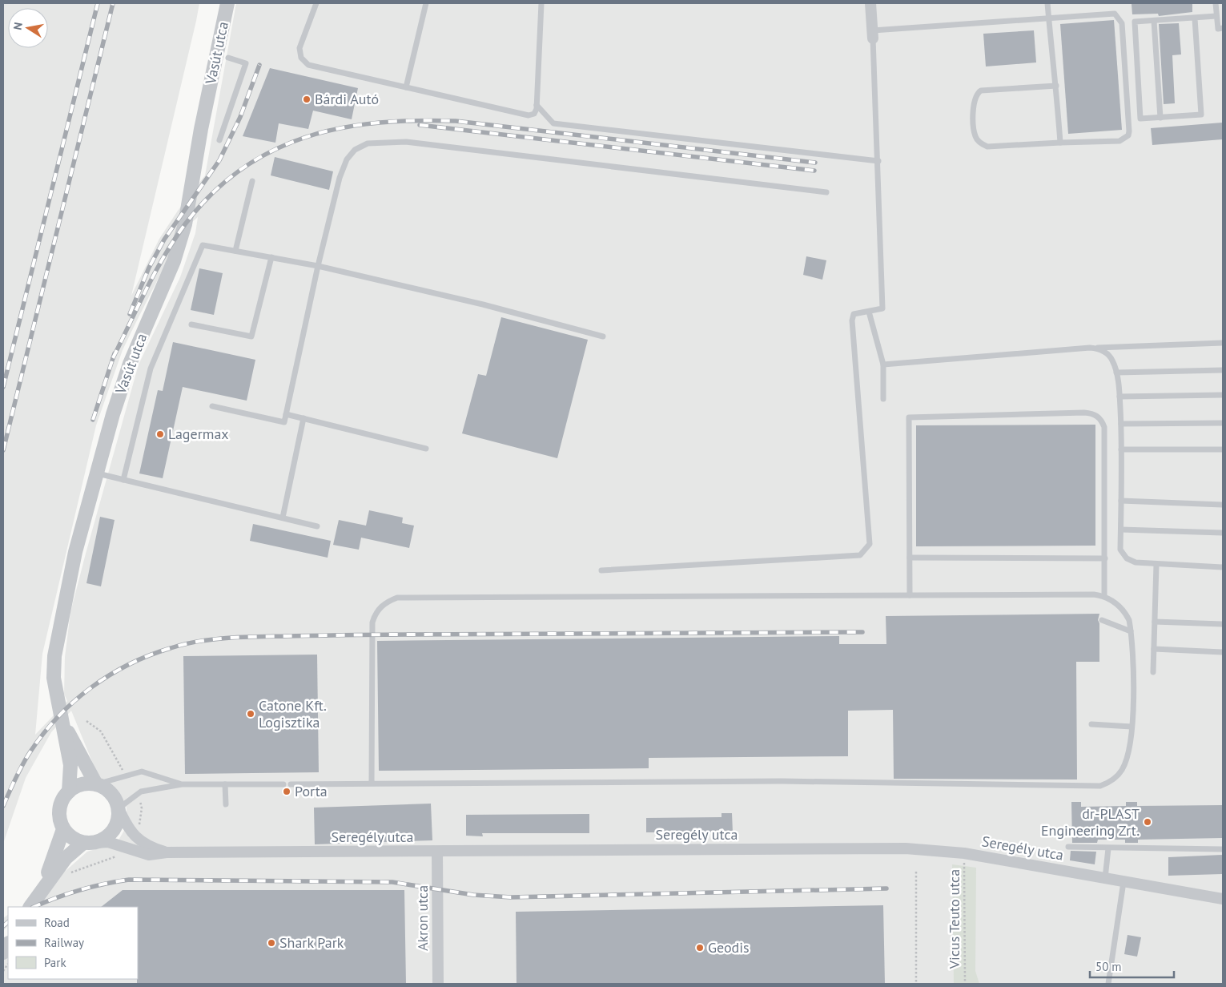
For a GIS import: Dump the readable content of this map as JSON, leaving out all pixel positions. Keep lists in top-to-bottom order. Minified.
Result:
{"streets":{"street":["Vasút utca","Seregély utca","Akron utca"],"path":["Vicus Teuto utca"]},"crossings":[["Vasút utca","Seregély utca"],["Seregély utca","Akron utca"],["Seregély utca","Vicus Teuto utca"]],"places":["Bárdi Autó","Lagermax","Catone Kft. Logisztika","Porta","dr-PLAST Engineering Zrt.","Shark Park","Geodis"],"legend":["Road","Railway","Park"],"scale_bar":"50 m","north":"left"}
